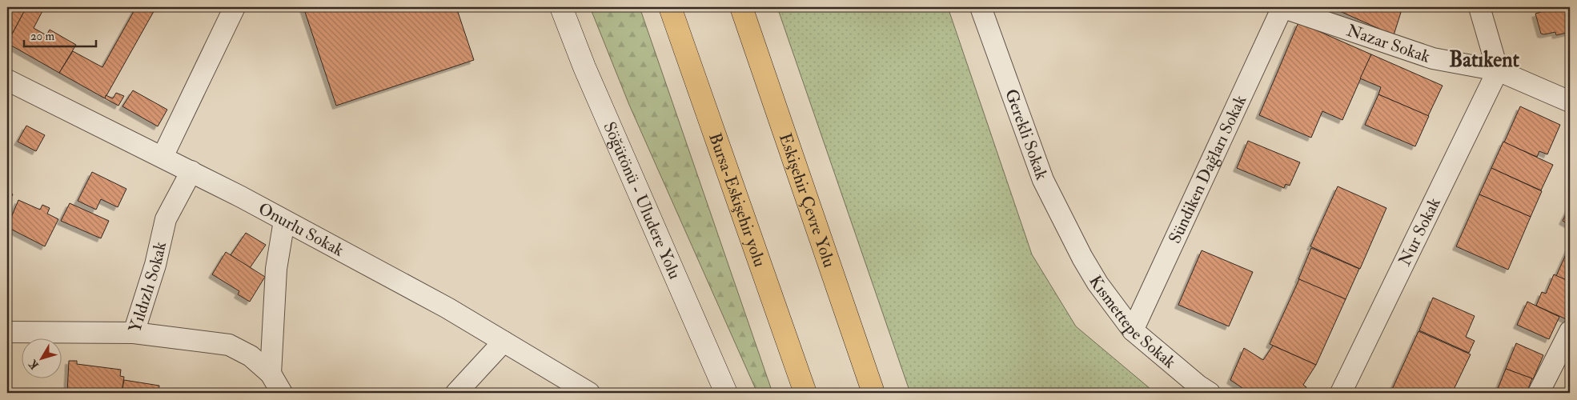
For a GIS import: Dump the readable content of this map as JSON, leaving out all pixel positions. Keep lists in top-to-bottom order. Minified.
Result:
{"streets":{"highway":["Bursa-Eskişehir yolu","Eskişehir Çevre Yolu"],"street":["Nazar Sokak","Gerekli Sokak","Sündiken Dağları Sokak","Söğütönü - Uludere Yolu","Onurlu Sokak","Nur Sokak","Yıldızlı Sokak","Kısmettepe Sokak"]},"crossings":[["Nazar Sokak","Sündiken Dağları Sokak"],["Nazar Sokak","Nur Sokak"],["Gerekli Sokak","Kısmettepe Sokak"],["Sündiken Dağları Sokak","Kısmettepe Sokak"],["Onurlu Sokak","Yıldızlı Sokak"]],"districts":["Batıkent"],"scale_bar":"20 m","north":"bottom left"}
